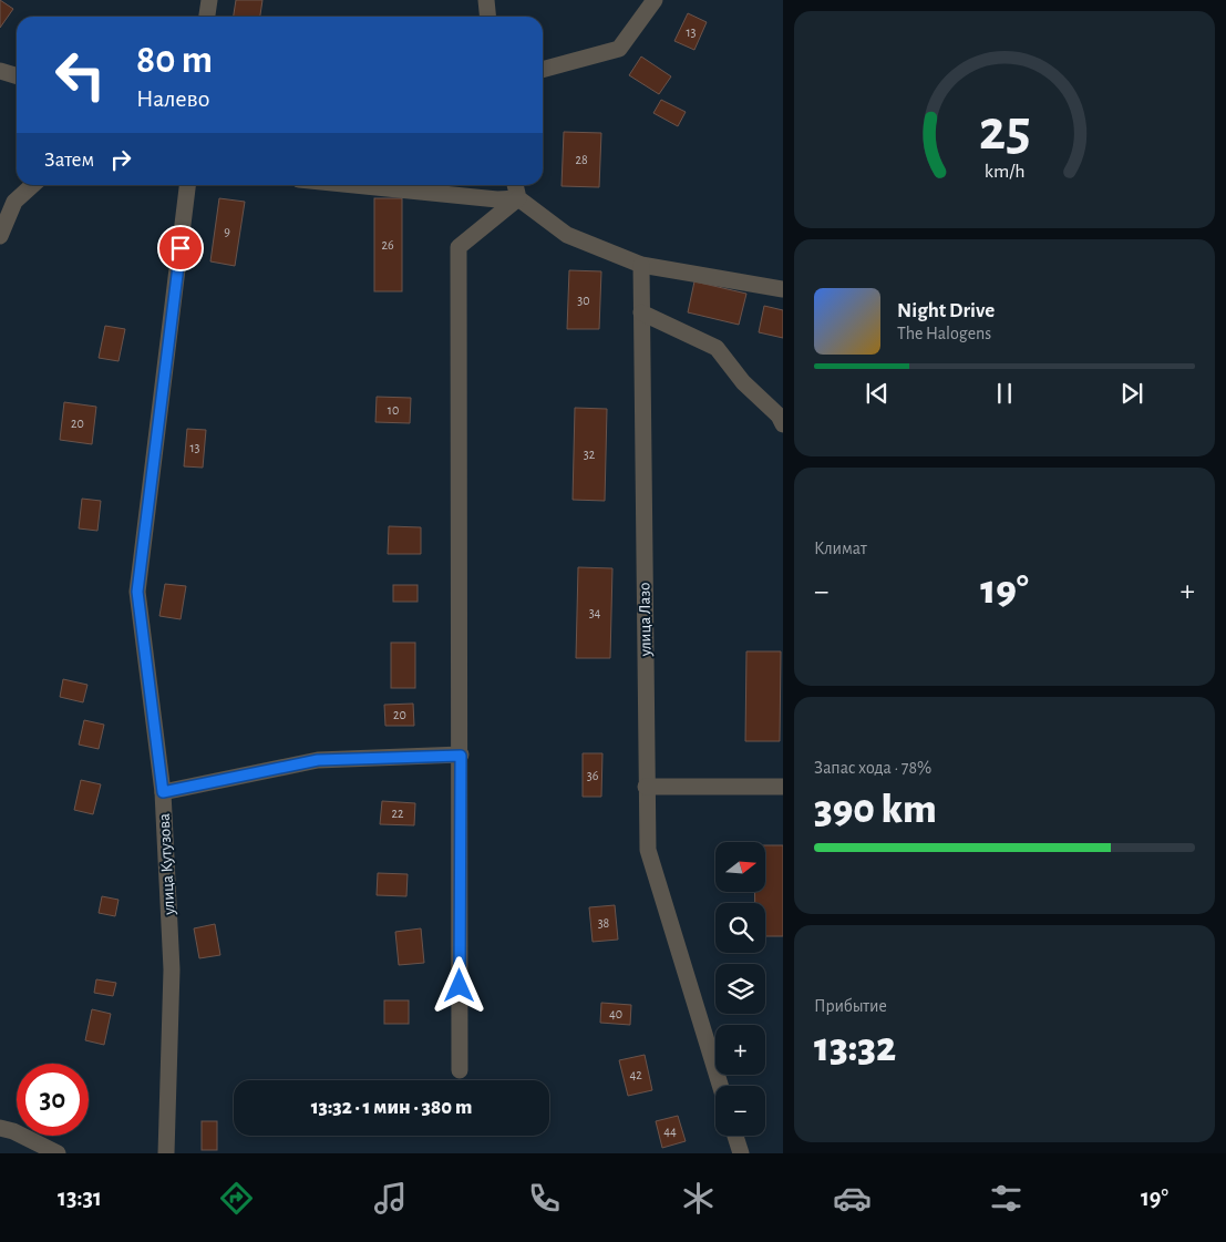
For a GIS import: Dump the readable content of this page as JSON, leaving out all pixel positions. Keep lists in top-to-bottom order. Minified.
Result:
{"streets":{"street":["улица Лазо","улица Кутузова"]},"house_numbers":["13","28","9","26","30","10","20","13","32","34","20","36","22","38","40","42","44"],"north":"right","page":{"turn":["80 m","Налево"],"then":"Затем","song":["Night Drive","The Halogens"],"tile":["Климат",["Запас хода · 78%","390 km"],["Прибытие","13:32"]],"heat":["−","19°","+"],"map_buttons":["+","−"],"limit":"30","trip":"13:32 · 1 мин · 380 m","tabs":["13:31","19°"],"gauge":["25","km/h"]}}
